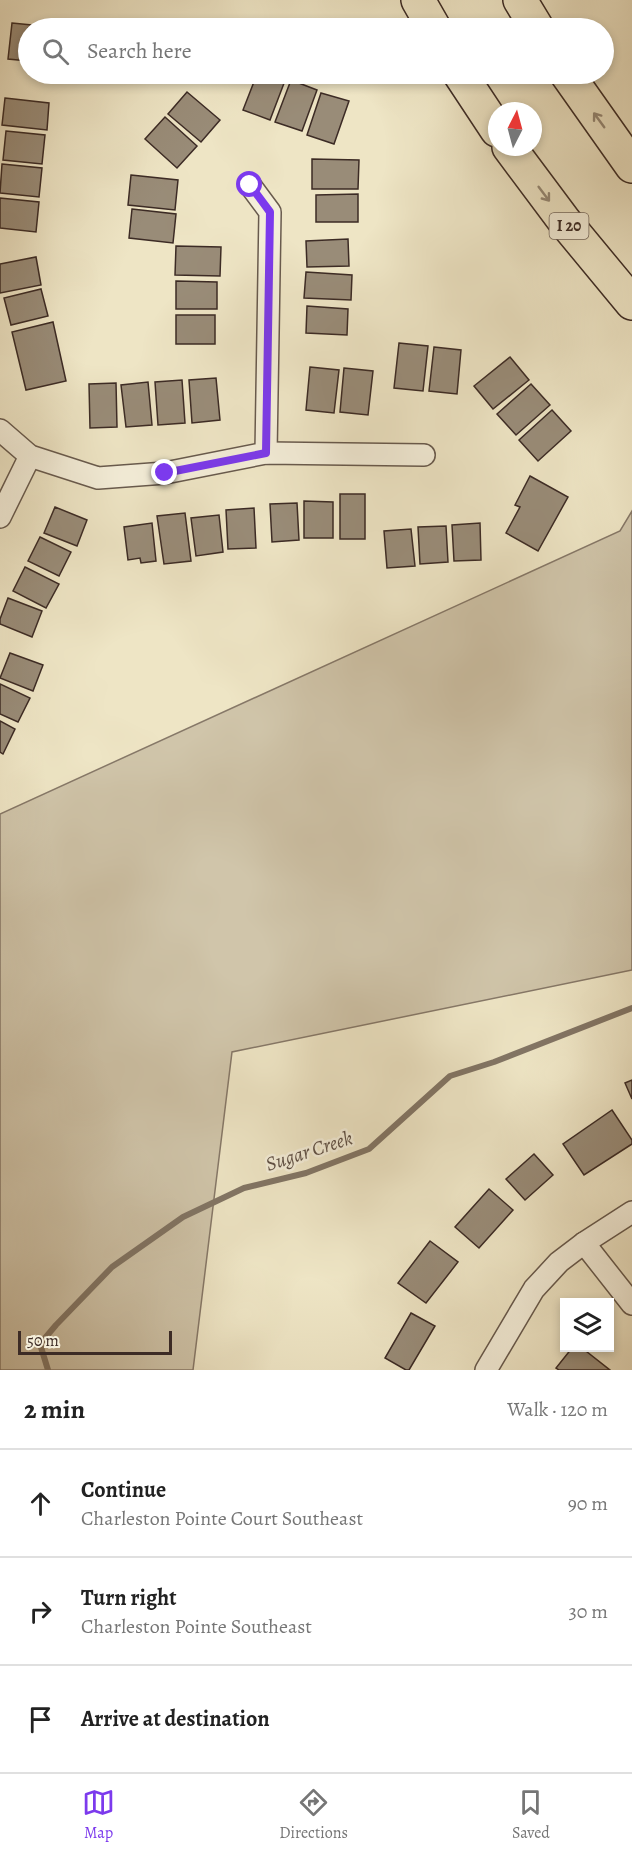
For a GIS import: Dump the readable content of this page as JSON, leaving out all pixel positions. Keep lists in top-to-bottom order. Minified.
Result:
{"streets":{"highway":["I 20"]},"water":["Sugar Creek"],"scale_bar":"50 m","north":"top","page":{"search":"Search here","scale":"50 m","heading":["2 min","Walk · 120 m"],"list":[["Continue","Charleston Pointe Court Southeast","90 m"],["Turn right","Charleston Pointe Southeast","30 m"],"Arrive at destination"],"nav":["Map","Directions","Saved"]}}
